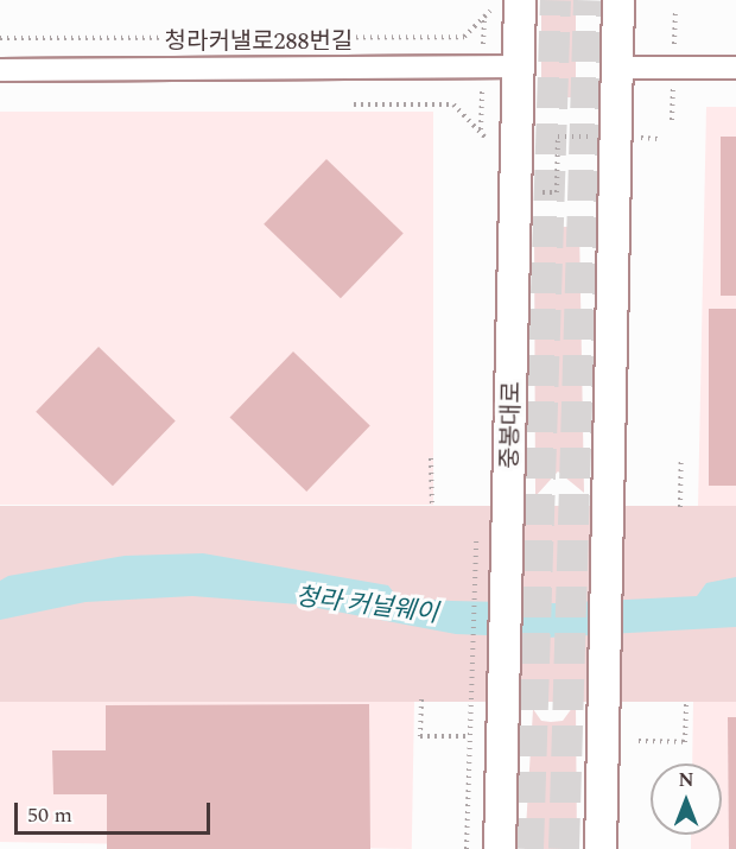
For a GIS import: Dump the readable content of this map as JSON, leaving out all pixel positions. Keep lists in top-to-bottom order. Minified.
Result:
{"streets":{"main road":["중봉대로"],"street":["청라커낼로288번길"]},"crossings":[["청라커낼로288번길","중봉대로"]],"water":["청라 커널웨이"],"scale_bar":"50 m","north":"top"}
